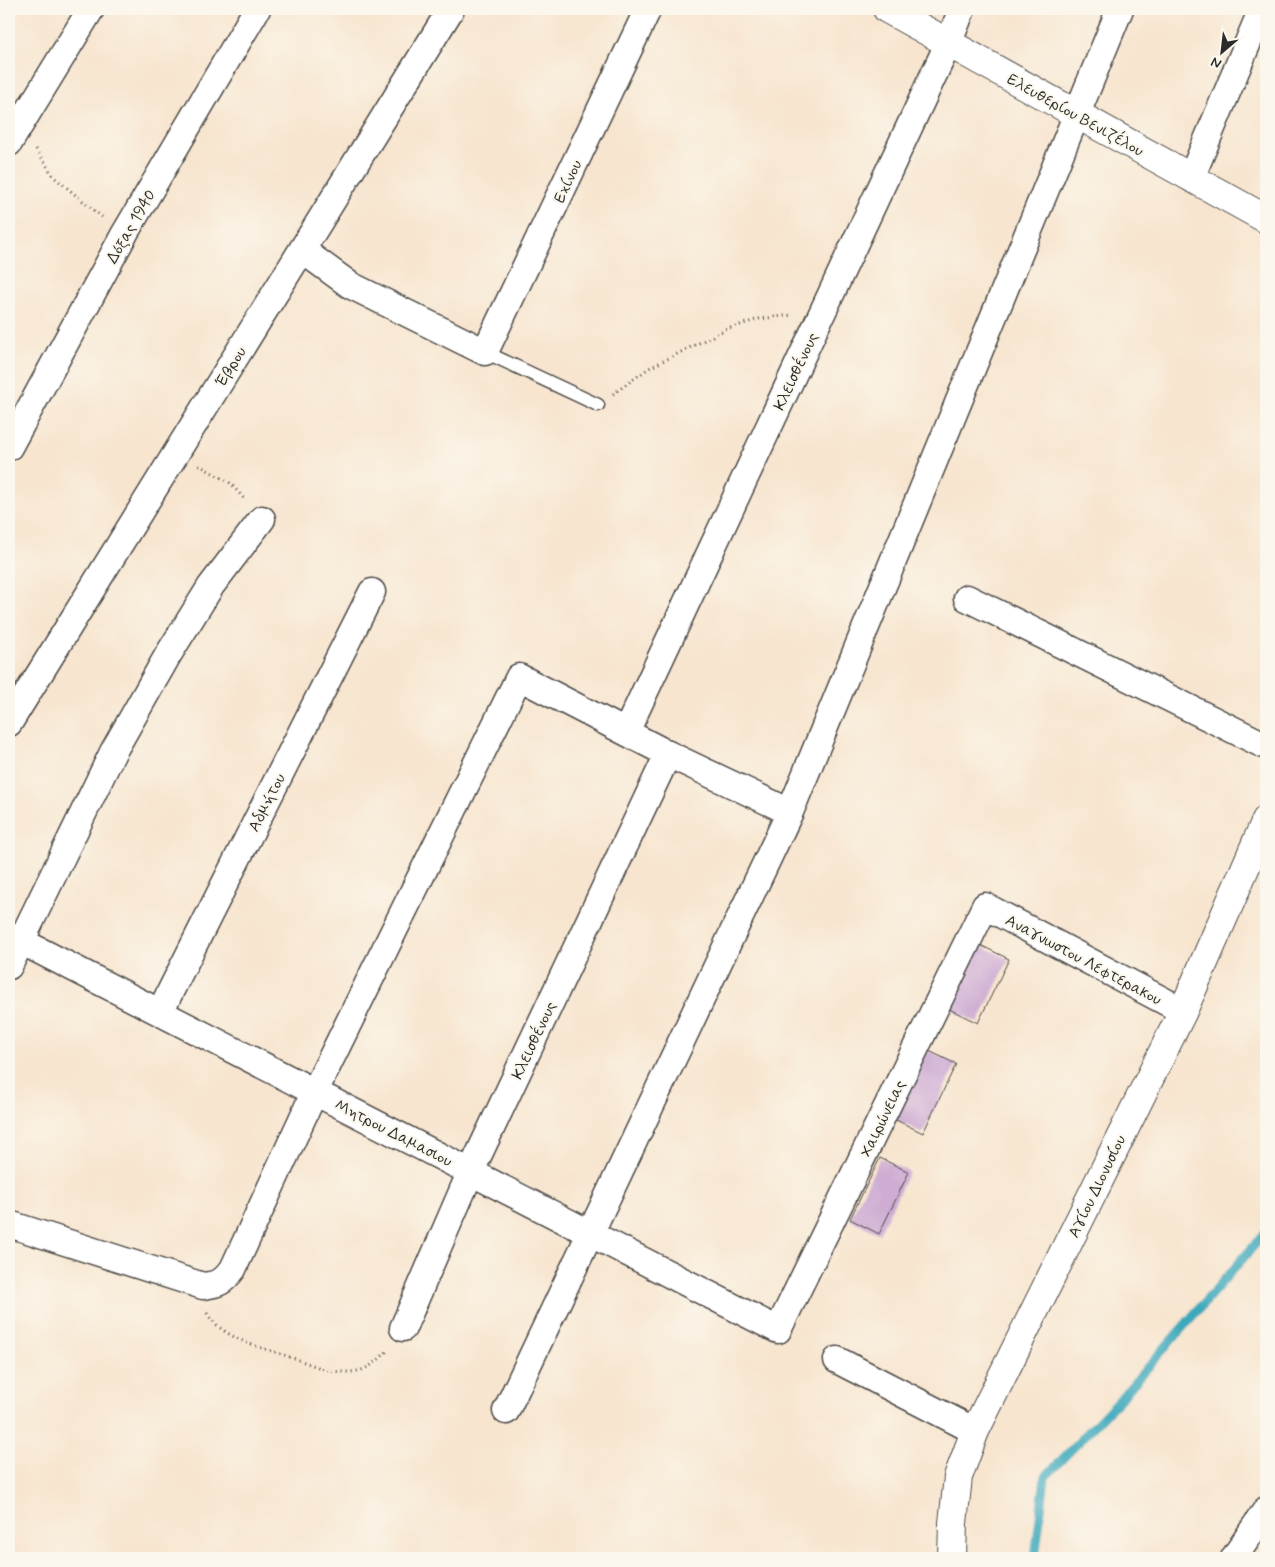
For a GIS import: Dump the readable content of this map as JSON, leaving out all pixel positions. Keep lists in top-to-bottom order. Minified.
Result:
{"streets":{"street":["Ελευθερίου Βενιζέλου","Εχίνου","Δόξας 1940","Έβρου","Κλεισθένους","Αδμήτου","Αναγνωστου Λεφτερακου","Χαιρώνειας","Μητρου Δαμασιου","Αγίου Διονυσίου"]},"crossings":[["Ελευθερίου Βενιζέλου","Κλεισθένους"],["Κλεισθένους","Μητρου Δαμασιου"],["Αδμήτου","Μητρου Δαμασιου"],["Αναγνωστου Λεφτερακου","Χαιρώνειας"],["Αναγνωστου Λεφτερακου","Αγίου Διονυσίου"],["Χαιρώνειας","Μητρου Δαμασιου"]],"north":"bottom left"}
